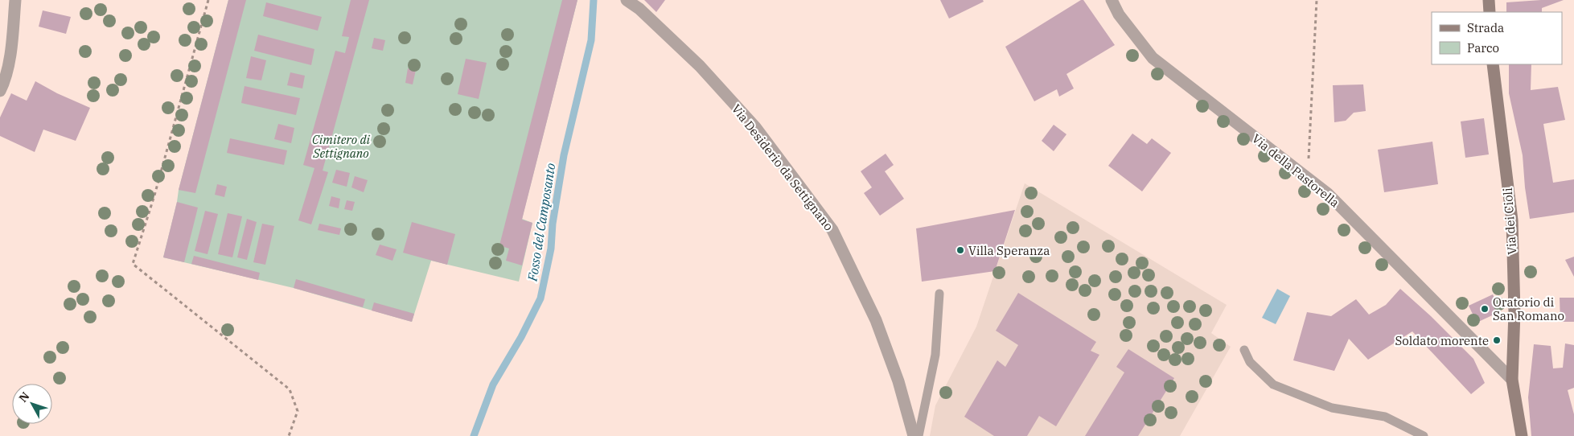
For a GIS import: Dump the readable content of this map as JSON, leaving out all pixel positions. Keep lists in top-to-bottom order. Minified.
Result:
{"streets":{"street":["Via Desiderio da Settignano","Via della Pastorella","Via dei Cioli"]},"crossings":[["Via della Pastorella","Via dei Cioli"]],"water":["Fosso del Camposanto"],"parks":["Cimitero di Settignano"],"places":["Villa Speranza","Oratorio di San Romano","Soldato morente"],"legend":["Strada","Parco"],"north":"top left"}
